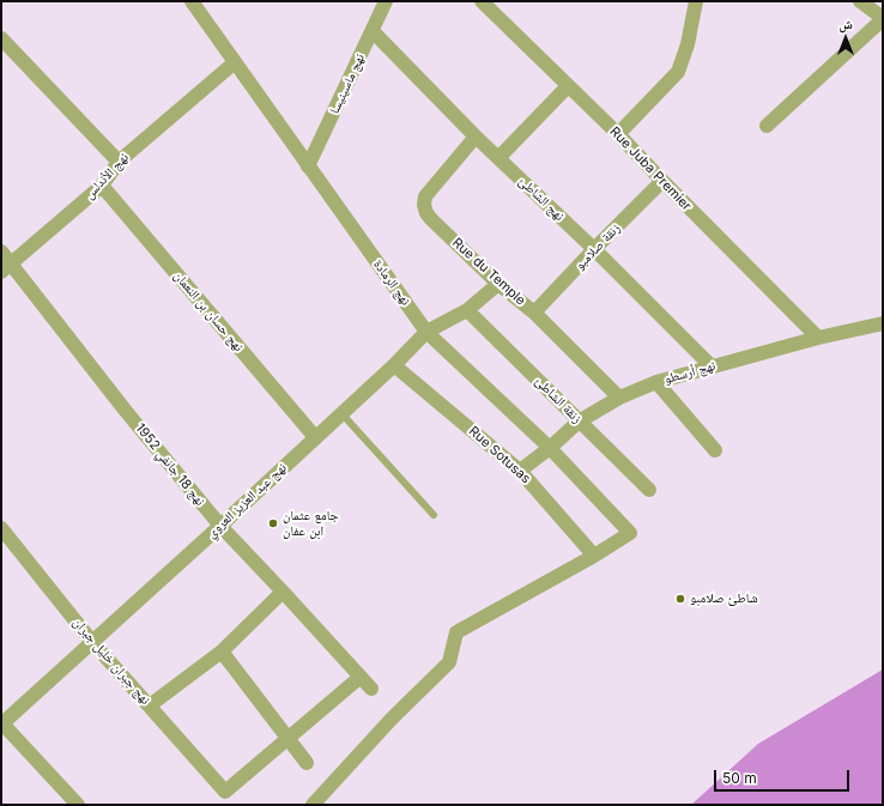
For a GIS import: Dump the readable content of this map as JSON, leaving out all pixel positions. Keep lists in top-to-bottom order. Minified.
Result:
{"streets":{"street":["نهج ماسينيسا","Rue Juba Premier","نهج الأندلس","نهج الشاطئ","زنقة صلامبو","Rue du Temple","نهج الرمادة","نهج حسان بن النعمان","نهج أرسطو","زنقة الشاطئ","Rue Sotusas","نهج 18 جانفي 1952","نهج عبد العزيز العروي","نهج جبران خليل جبران"]},"crossings":[["نهج ماسينيسا","نهج الشاطئ"],["نهج ماسينيسا","نهج الرمادة"],["Rue Juba Premier","زنقة صلامبو"],["Rue Juba Premier","نهج أرسطو"],["نهج الأندلس","نهج الرمادة"],["نهج الأندلس","نهج حسان بن النعمان"],["نهج الأندلس","نهج 18 جانفي 1952"],["نهج الشاطئ","زنقة صلامبو"],["نهج الشاطئ","Rue du Temple"],["نهج الشاطئ","نهج أرسطو"],["زنقة صلامبو","Rue du Temple"],["Rue du Temple","نهج أرسطو"],["Rue du Temple","نهج عبد العزيز العروي"],["نهج الرمادة","نهج أرسطو"],["نهج الرمادة","Rue Sotusas"],["نهج الرمادة","نهج عبد العزيز العروي"],["نهج حسان بن النعمان","نهج عبد العزيز العروي"],["نهج أرسطو","زنقة الشاطئ"],["نهج أرسطو","Rue Sotusas"],["زنقة الشاطئ","نهج عبد العزيز العروي"],["Rue Sotusas","نهج عبد العزيز العروي"],["نهج 18 جانفي 1952","نهج عبد العزيز العروي"],["نهج عبد العزيز العروي","نهج جبران خليل جبران"]],"places":["جامع عثمان ابن عفان","شاطئ صلامبو"],"scale_bar":"50 m","north":"top"}
